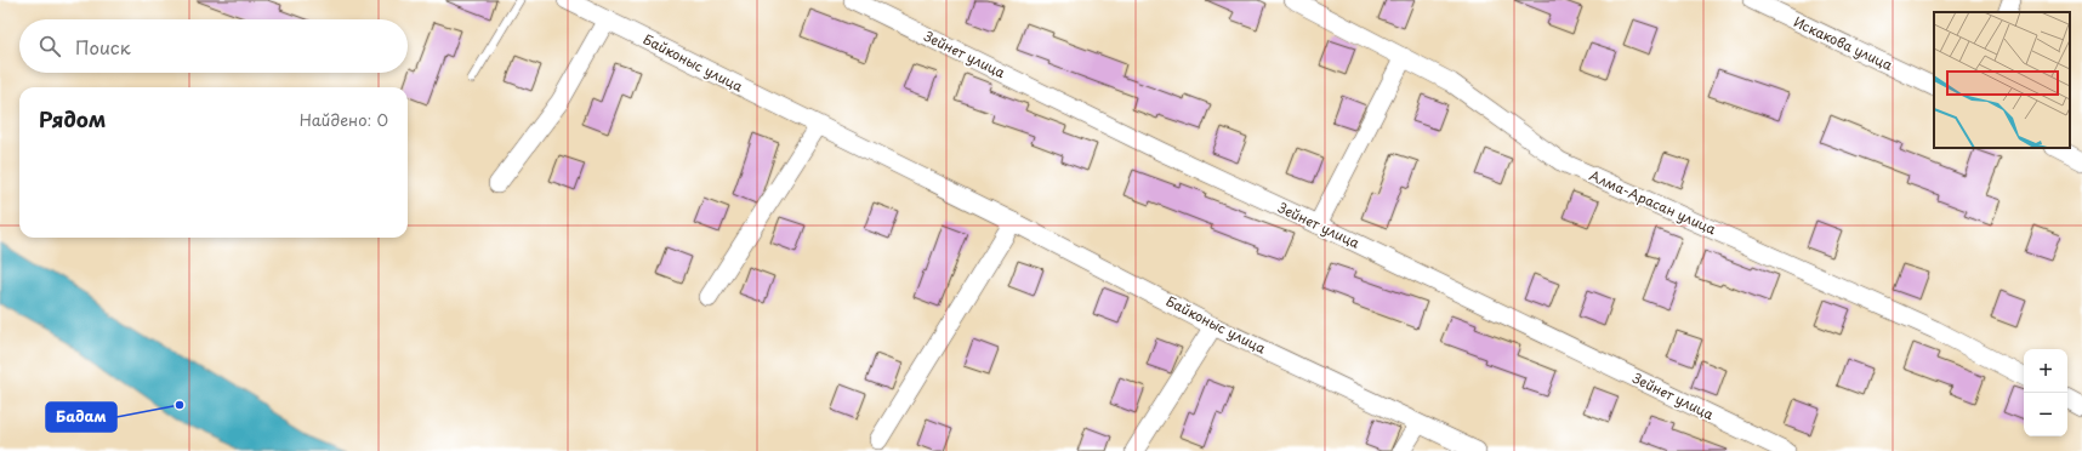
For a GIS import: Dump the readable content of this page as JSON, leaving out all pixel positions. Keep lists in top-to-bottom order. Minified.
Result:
{"streets":{"street":["Искакова улица","Зейнет улица","Байконыс улица","Алма-Арасан улица"]},"places":["Бадам"],"page":{"search":"Поиск","heading":["Рядом","Найдено: 0"],"map_buttons":["+","−"]}}
